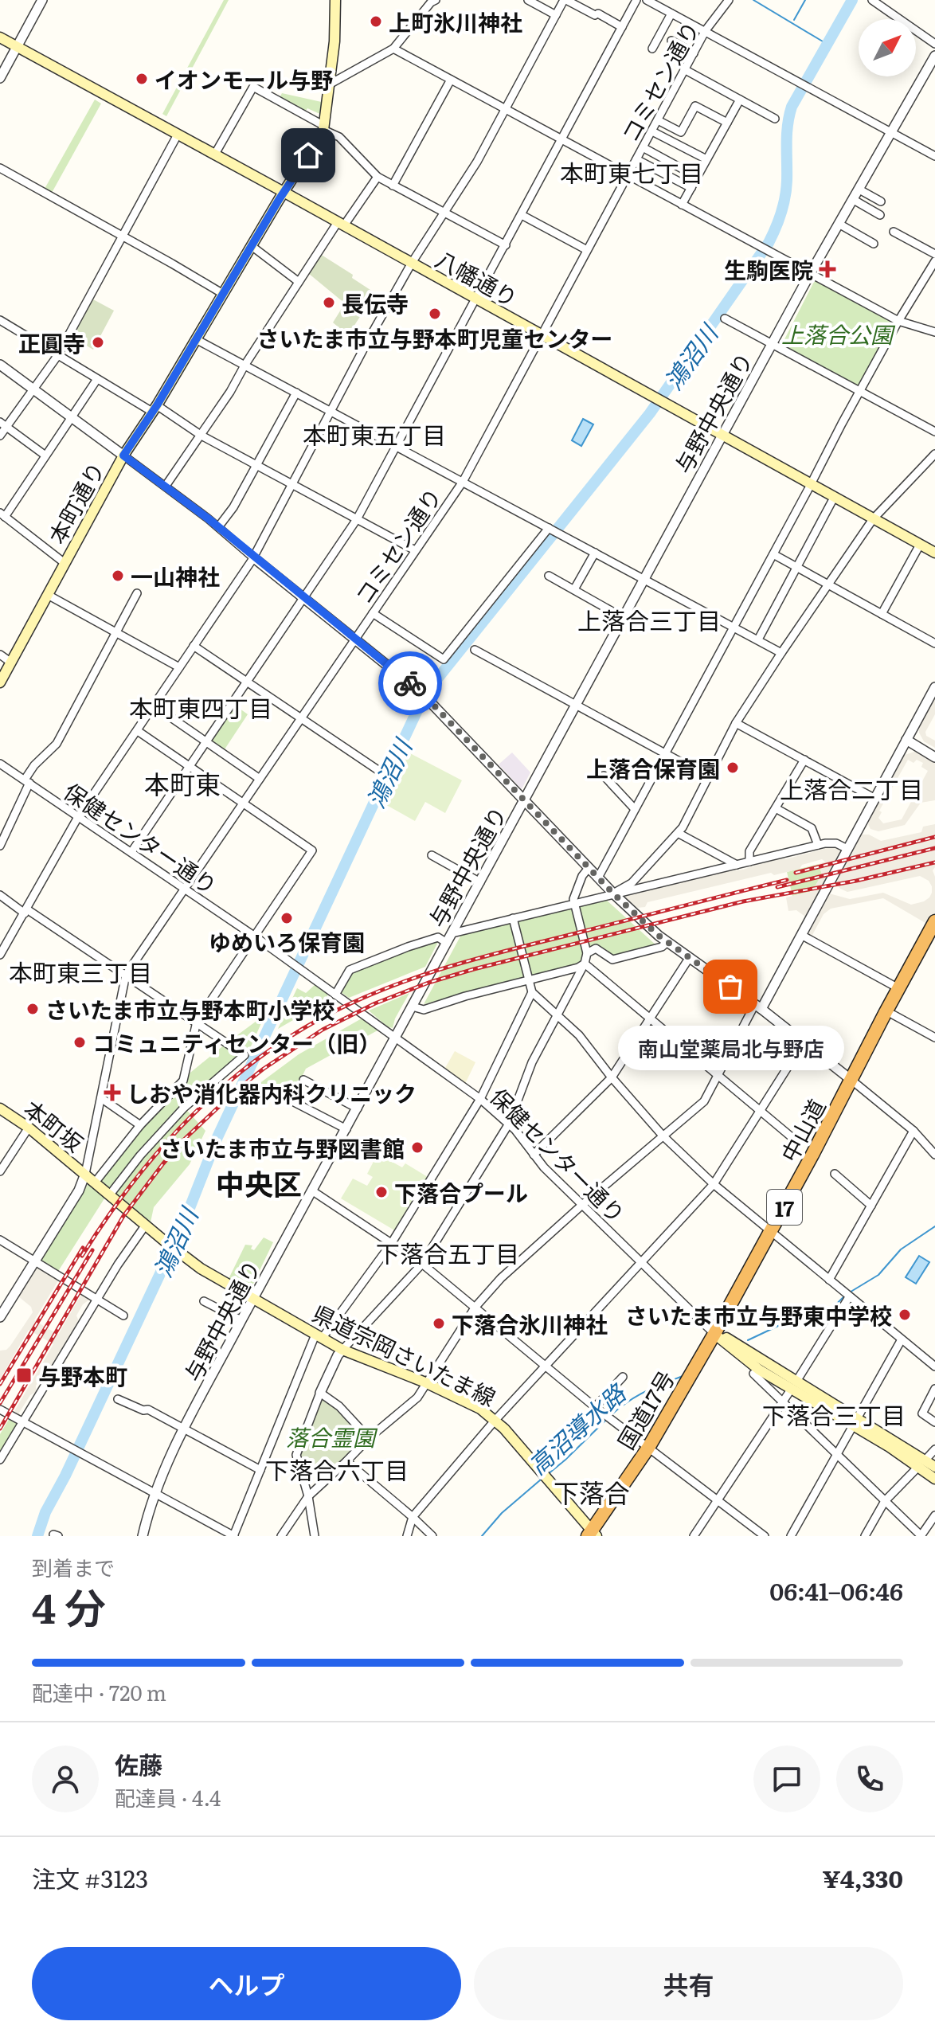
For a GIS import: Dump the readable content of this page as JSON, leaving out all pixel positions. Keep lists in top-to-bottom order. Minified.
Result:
{"streets":{"highway":["中山道","17","国道17号"],"main road":["八幡通り","本町通り","本町坂","県道宗岡さいたま線"],"street":["コミセン通り","与野中央通り","保健センター通り"]},"crossings":[["コミセン通り","八幡通り"],["コミセン通り","保健センター通り"],["コミセン通り","本町坂"],["コミセン通り","県道宗岡さいたま線"],["八幡通り","与野中央通り"],["八幡通り","本町通り"],["与野中央通り","保健センター通り"],["与野中央通り","県道宗岡さいたま線"],["保健センター通り","中山道"],["保健センター通り","国道17号"],["本町坂","県道宗岡さいたま線"],["中山道","国道17号"],["県道宗岡さいたま線","国道17号"]],"districts":["本町東七丁目","本町東五丁目","上落合三丁目","本町東四丁目","本町東","上落合二丁目","本町東三丁目","中央区","下落合五丁目","下落合三丁目","下落合六丁目","下落合"],"water":["鴻沼川","高沼導水路"],"parks":["上落合公園","落合霊園"],"places":{"other":["上町氷川神社","イオンモール与野","長伝寺","さいたま市立与野本町児童センター","正圓寺","一山神社","上落合保育園","ゆめいろ保育園","南山堂薬局北与野店","さいたま市立与野本町小学校","コミュニティセンター（旧）","さいたま市立与野図書館","下落合プール","さいたま市立与野東中学校","下落合氷川神社"],"health":["生駒医院","しおや消化器内科クリニック"],"transit":["与野本町"]},"north":"top right","page":{"bubble":"南山堂薬局北与野店","heading":["4 分","到着まで","06:41–06:46"],"panel":["佐藤","配達員 · 4.4","注文 #3123","¥4,330"],"bar":"配達中 · 720 m","buttons":["ヘルプ","共有"]}}
